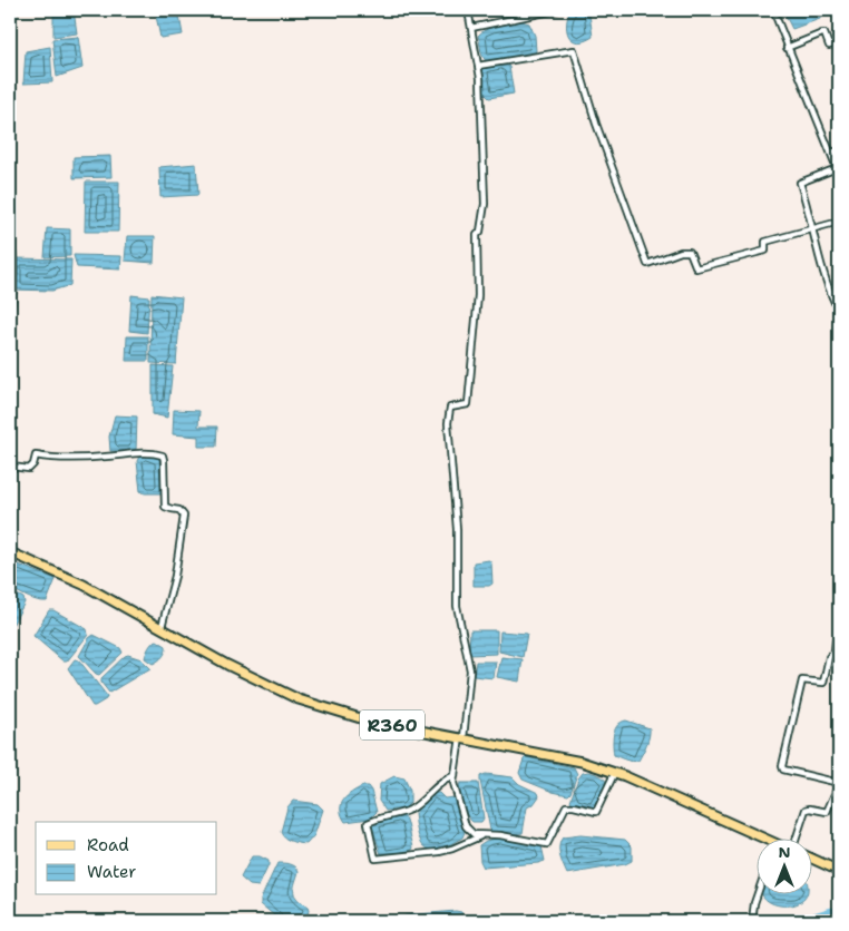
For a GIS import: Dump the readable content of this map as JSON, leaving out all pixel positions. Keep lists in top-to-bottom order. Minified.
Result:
{"streets":{"main road":["R360"]},"legend":["Road","Water"],"north":"top"}
